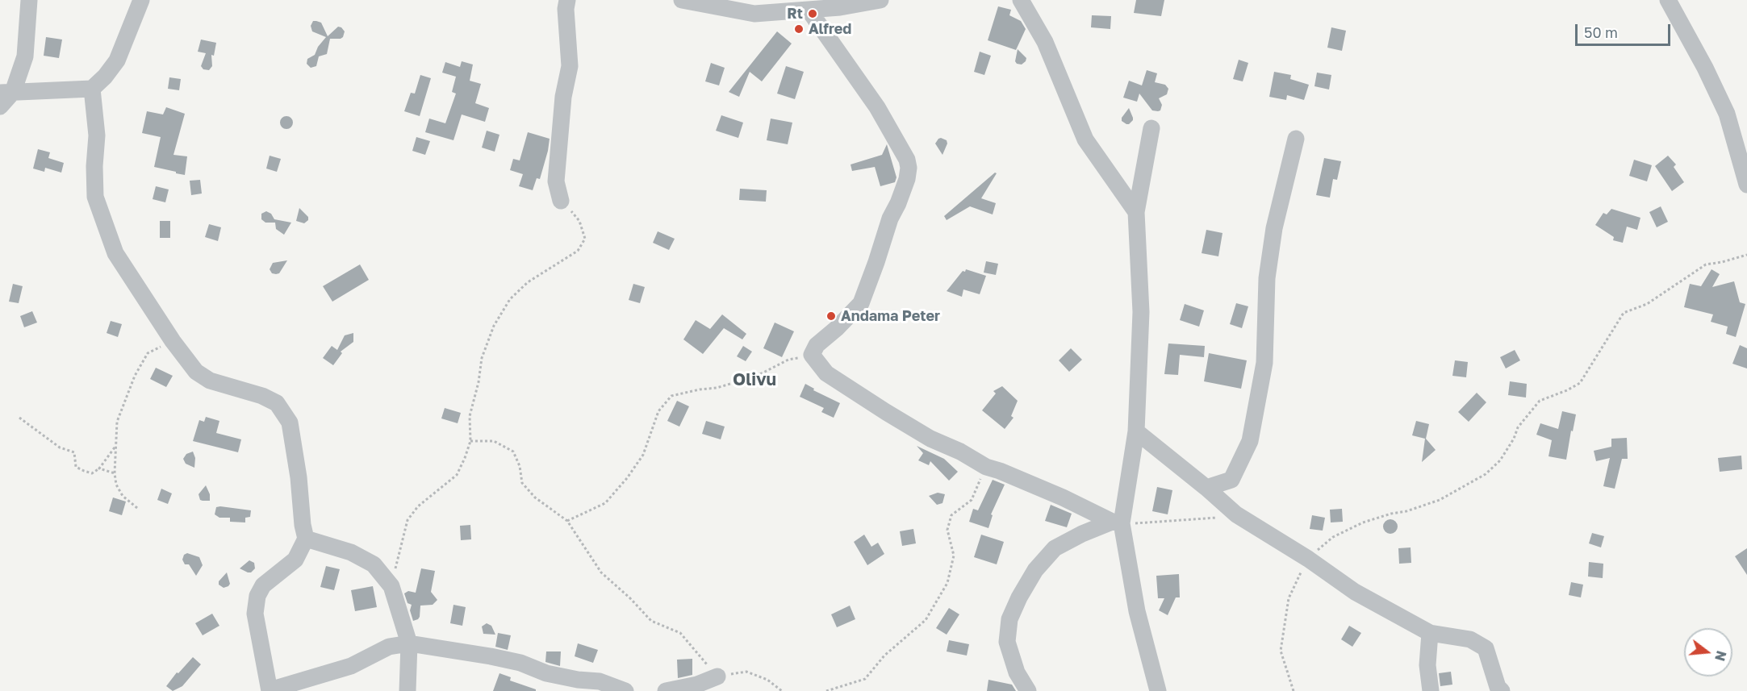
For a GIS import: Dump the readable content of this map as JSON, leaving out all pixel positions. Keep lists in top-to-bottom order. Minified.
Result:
{"districts":["Olivu"],"places":["Rt","Alfred","Andama Peter"],"scale_bar":"50 m","north":"right"}
